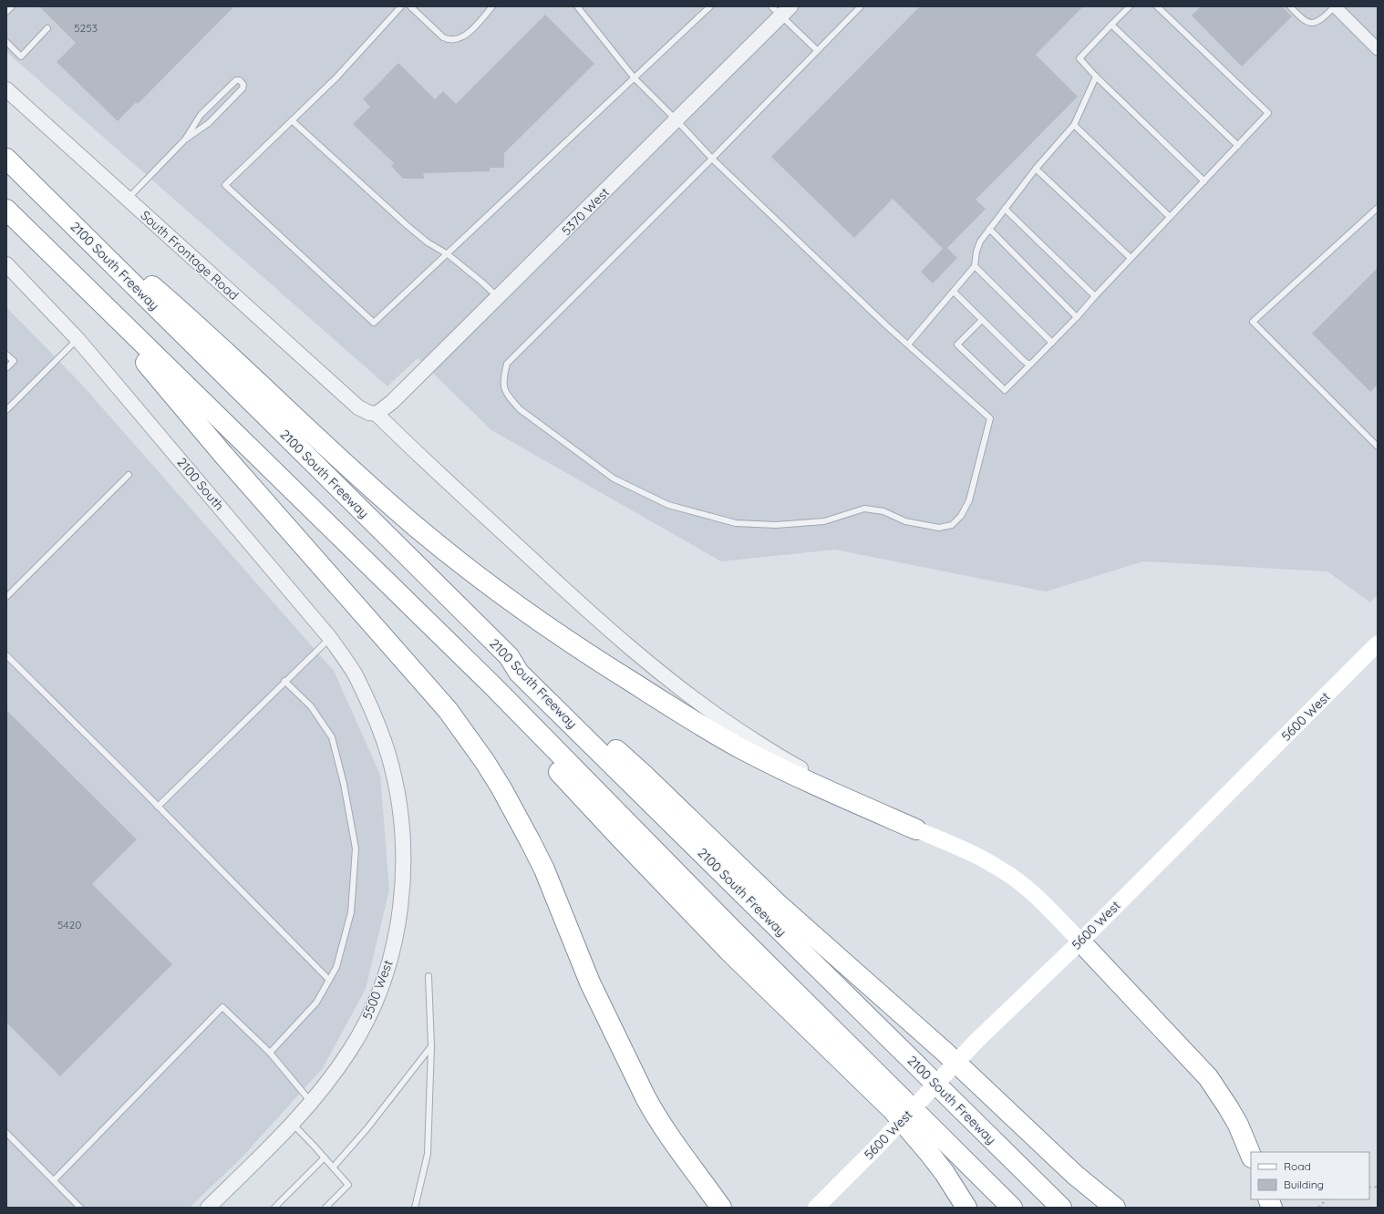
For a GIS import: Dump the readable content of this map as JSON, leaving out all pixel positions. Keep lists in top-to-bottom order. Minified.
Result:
{"streets":{"highway":["2100 South Freeway"],"main road":["5600 West"],"street":["5370 West","South Frontage Road","2100 South","5500 West"]},"crossings":[["5370 West","South Frontage Road"],["2100 South","5500 West"]],"house_numbers":["5253","5420"],"legend":["Road","Building"]}
